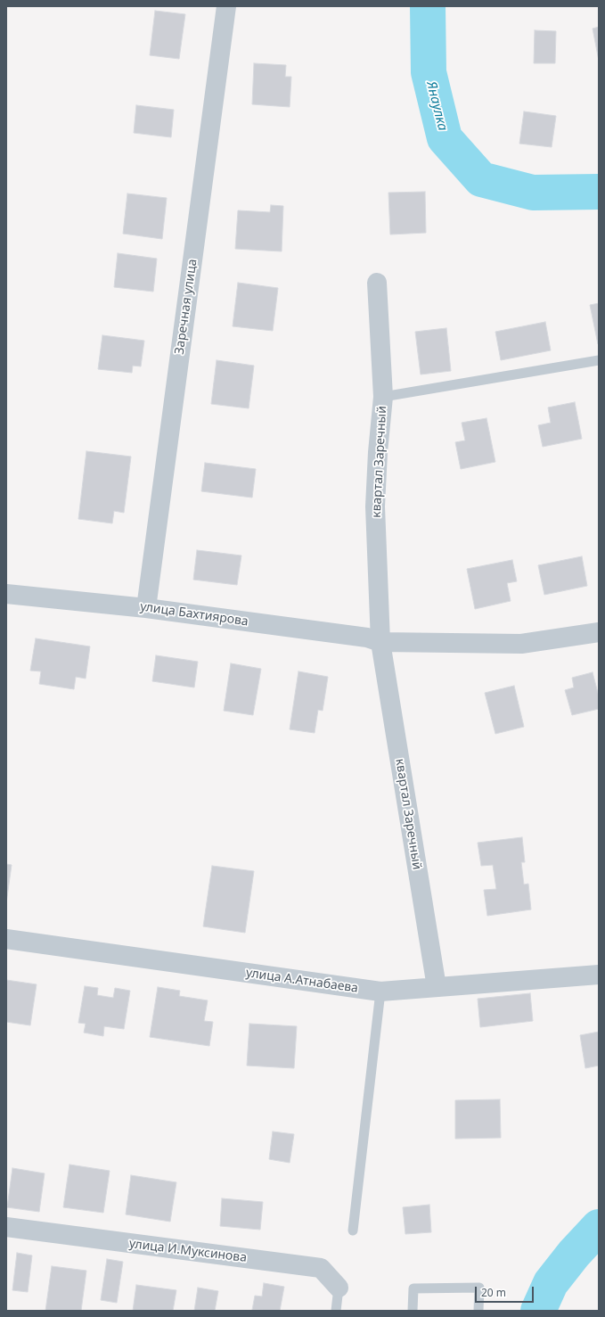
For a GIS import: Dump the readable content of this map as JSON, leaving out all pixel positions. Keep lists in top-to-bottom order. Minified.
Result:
{"streets":{"street":["Заречная улица","квартал Заречный","улица Бахтиярова","улица А.Атнабаева","улица И.Муксинова"]},"crossings":[["Заречная улица","улица Бахтиярова"],["квартал Заречный","улица Бахтиярова"],["квартал Заречный","улица А.Атнабаева"]],"water":["Янаулка"],"scale_bar":"20 m"}
